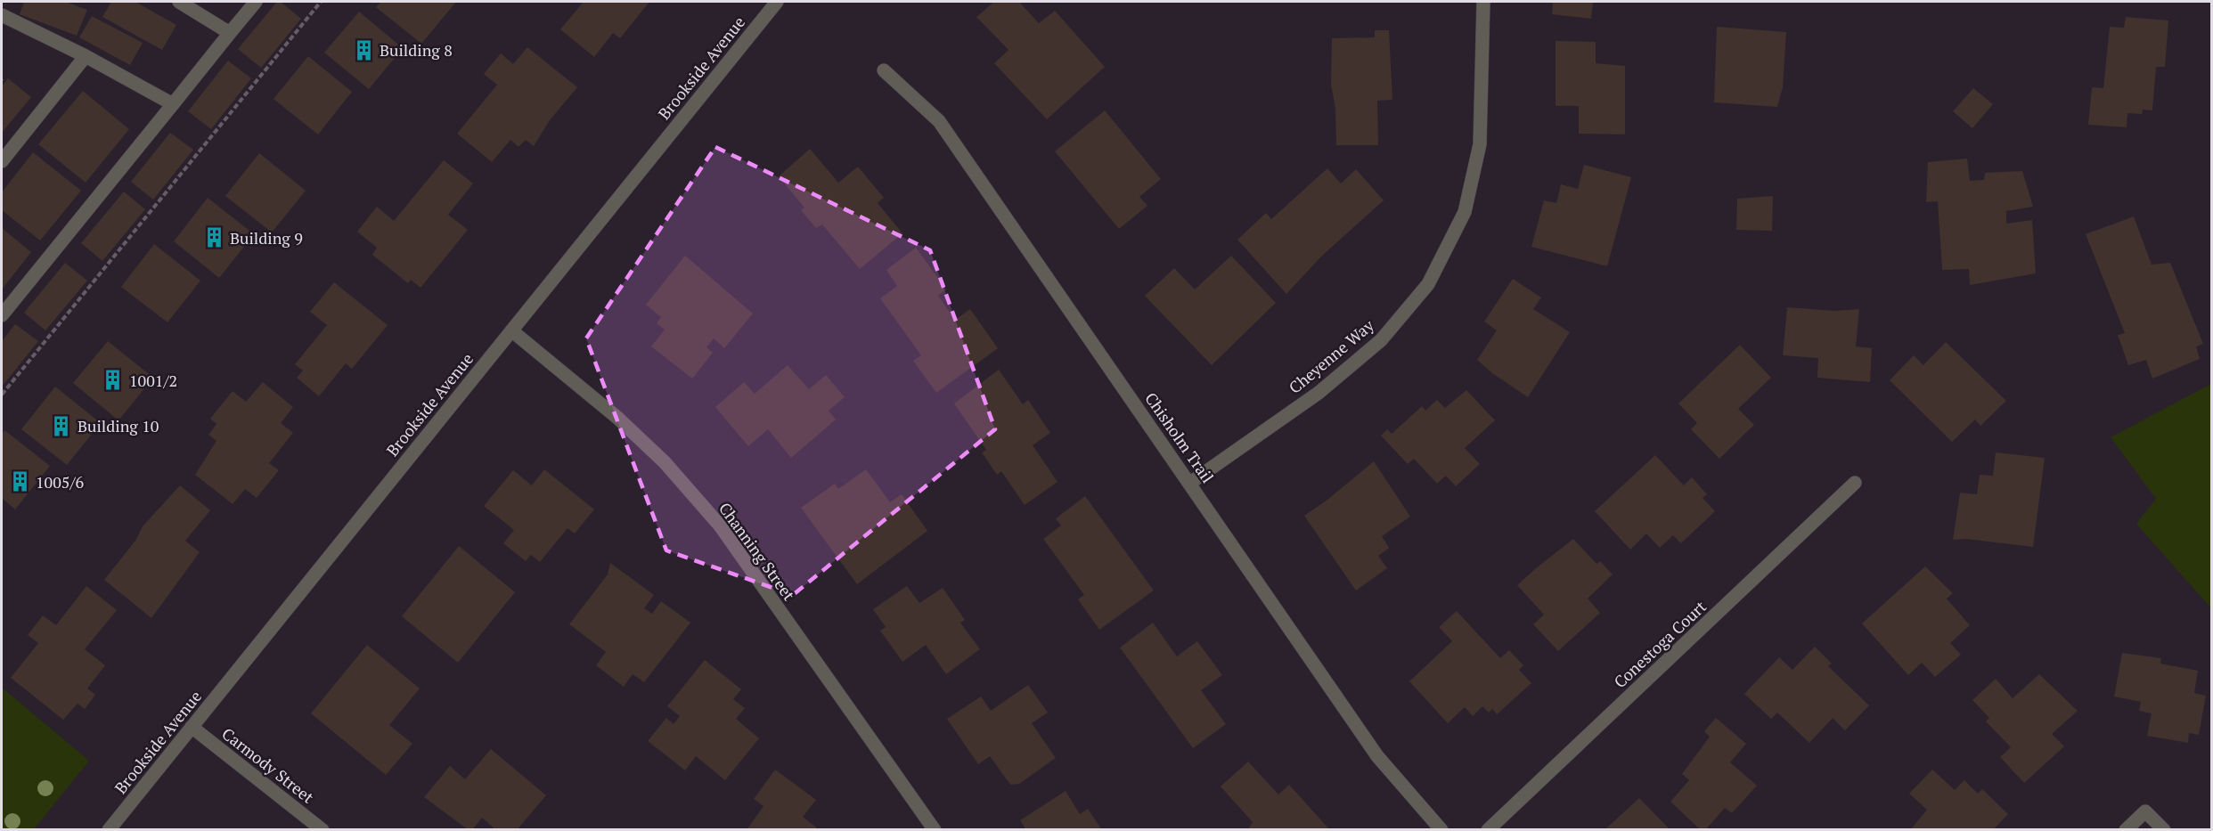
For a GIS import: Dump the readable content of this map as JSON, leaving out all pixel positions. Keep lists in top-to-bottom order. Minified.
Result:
{"streets":{"street":["Brookside Avenue","Cheyenne Way","Chisholm Trail","Channing Street","Conestoga Court","Carmody Street"]},"crossings":[["Brookside Avenue","Channing Street"],["Brookside Avenue","Carmody Street"],["Cheyenne Way","Chisholm Trail"]],"places":{"building":["Building 8","Building 9","1001/2","Building 10","1005/6"]}}
